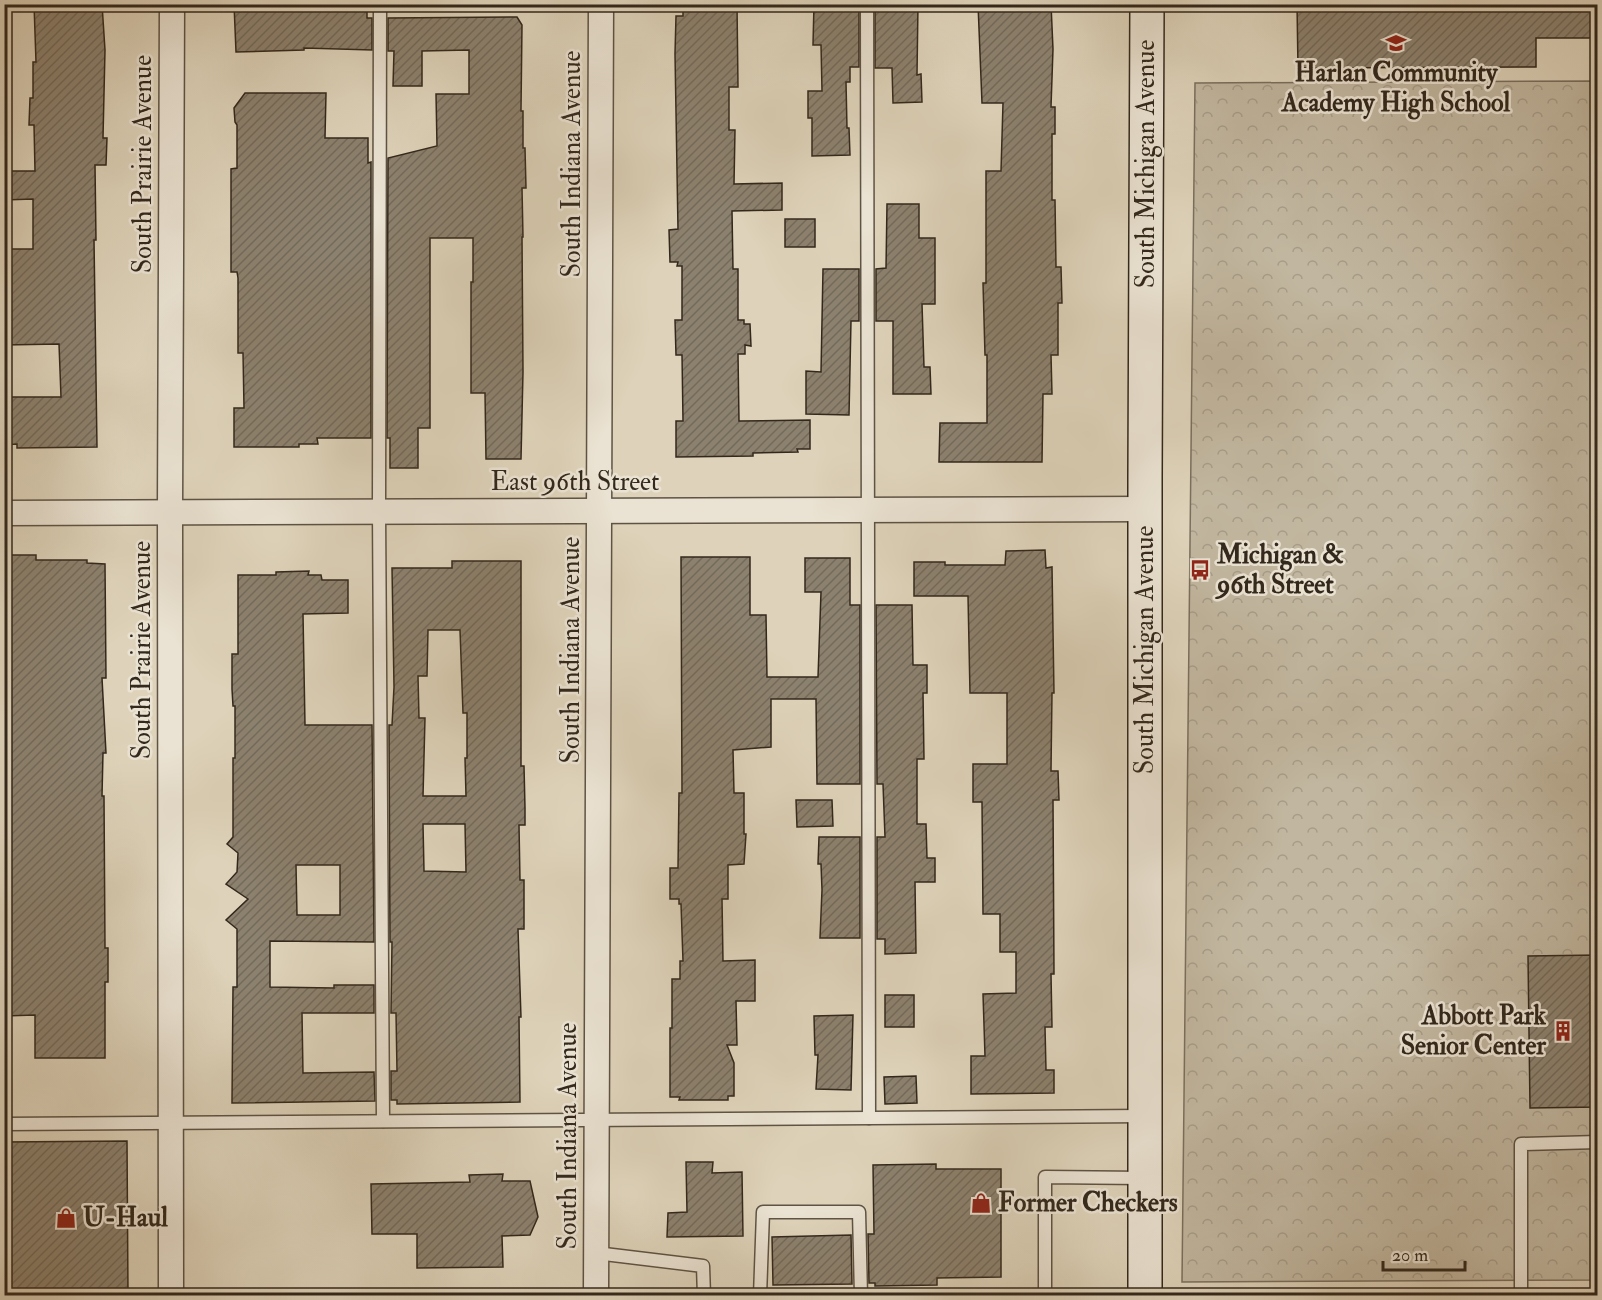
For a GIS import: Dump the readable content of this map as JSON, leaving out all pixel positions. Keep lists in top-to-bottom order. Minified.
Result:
{"streets":{"main road":["South Michigan Avenue"],"street":["South Prairie Avenue","South Indiana Avenue","East 96th Street"]},"crossings":[["South Prairie Avenue","East 96th Street"],["South Indiana Avenue","East 96th Street"],["South Michigan Avenue","East 96th Street"]],"places":{"school or university":["Harlan Community Academy High School"],"bus stop":["Michigan & 96th Street"],"building":["Abbott Park Senior Center"],"shop":["Former Checkers","U-Haul"]},"scale_bar":"20 m"}
